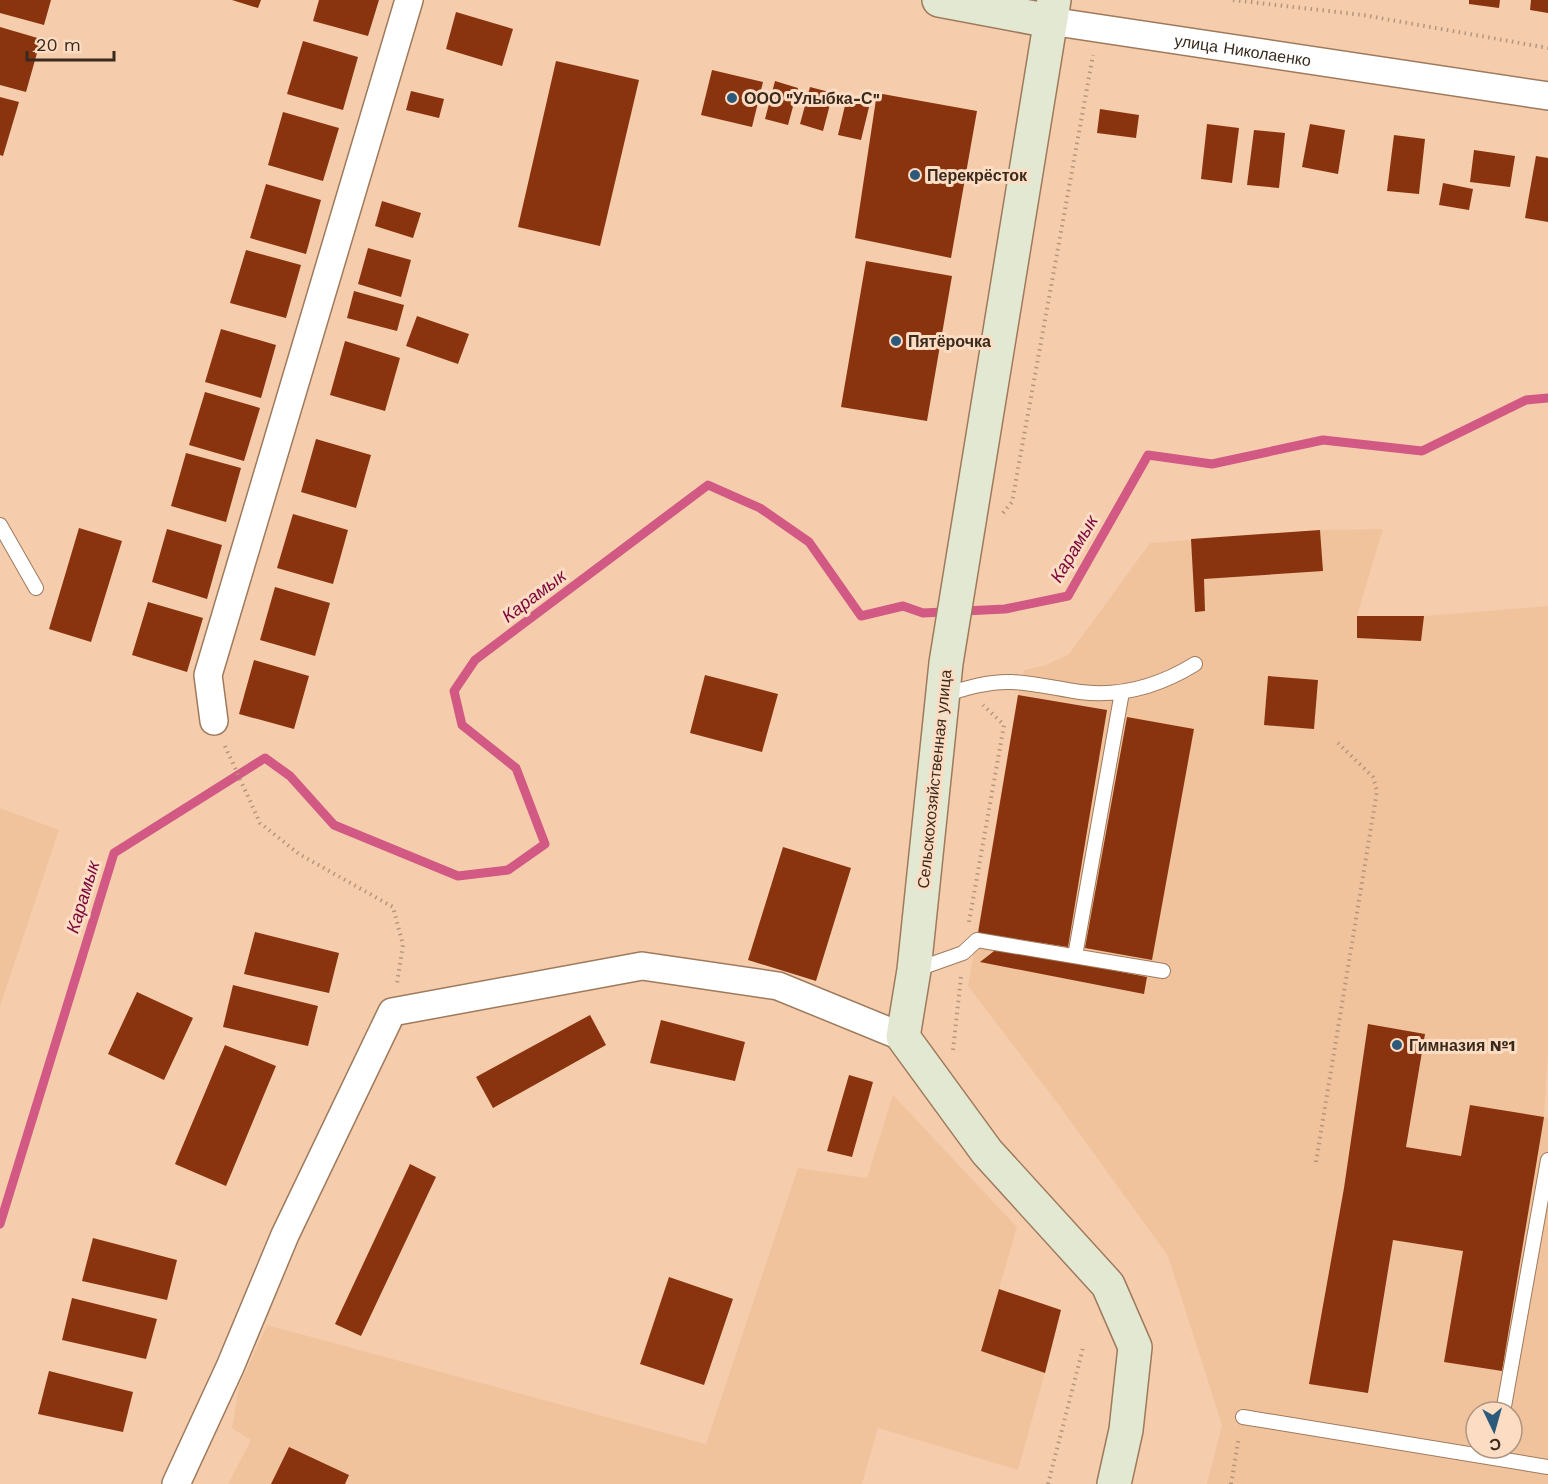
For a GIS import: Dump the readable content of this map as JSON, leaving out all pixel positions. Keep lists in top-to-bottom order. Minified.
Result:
{"streets":{"main road":["улица Николаенко","Сельскохозяйственная улица"]},"crossings":[["улица Николаенко","Сельскохозяйственная улица"]],"water":["Карамык"],"places":["ООО \"Улыбка-С\"","Перекрёсток","Пятёрочка","Гимназия №1"],"scale_bar":"20 m","north":"bottom"}
